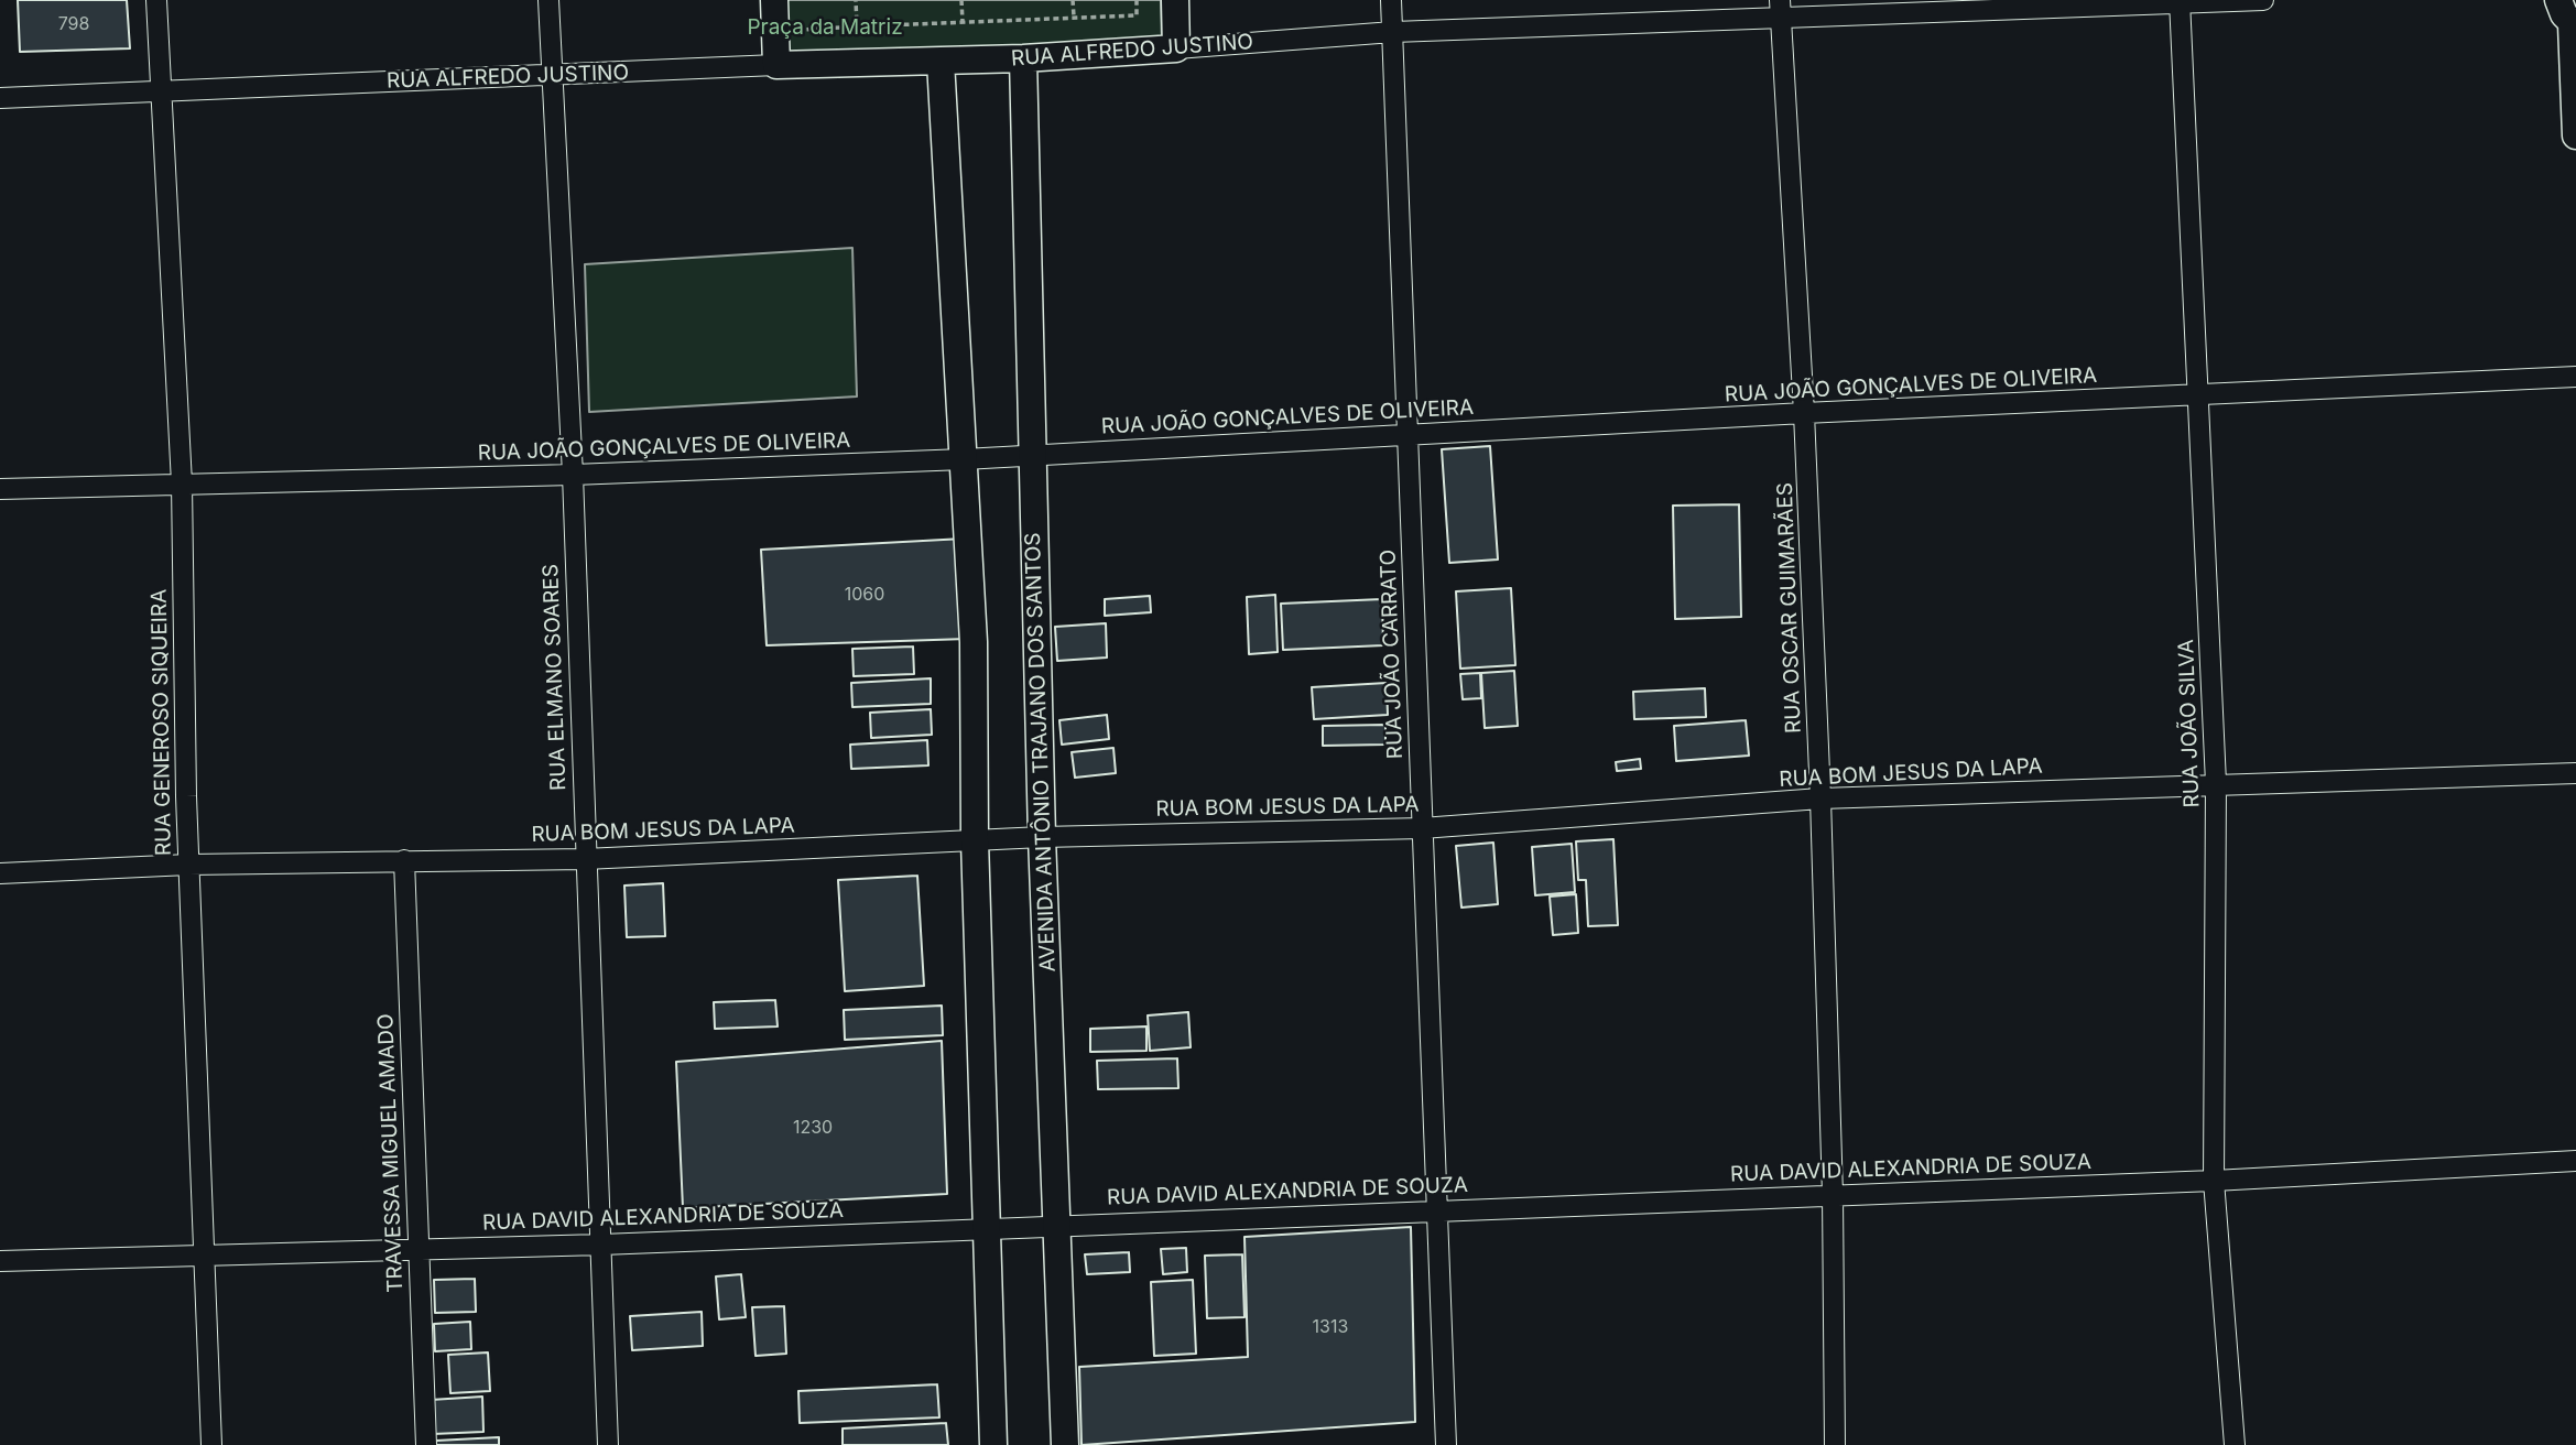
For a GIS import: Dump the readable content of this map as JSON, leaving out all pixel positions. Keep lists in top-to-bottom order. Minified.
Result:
{"streets":{"main road":["RUA ALFREDO JUSTINO","AVENIDA ANTÔNIO TRAJANO DOS SANTOS"],"street":["RUA JOÃO GONÇALVES DE OLIVEIRA","RUA OSCAR GUIMARÃES","RUA JOÃO CARRATO","RUA ELMANO SOARES","RUA GENEROSO SIQUEIRA","RUA JOÃO SILVA","RUA BOM JESUS DA LAPA","TRAVESSA MIGUEL AMADO","RUA DAVID ALEXANDRIA DE SOUZA"]},"crossings":[["RUA ALFREDO JUSTINO","RUA OSCAR GUIMARÃES"],["RUA ALFREDO JUSTINO","RUA JOÃO CARRATO"],["RUA ALFREDO JUSTINO","RUA ELMANO SOARES"],["RUA ALFREDO JUSTINO","RUA GENEROSO SIQUEIRA"],["RUA ALFREDO JUSTINO","RUA JOÃO SILVA"],["RUA ALFREDO JUSTINO","AVENIDA ANTÔNIO TRAJANO DOS SANTOS"],["RUA JOÃO GONÇALVES DE OLIVEIRA","RUA OSCAR GUIMARÃES"],["RUA JOÃO GONÇALVES DE OLIVEIRA","RUA JOÃO CARRATO"],["RUA JOÃO GONÇALVES DE OLIVEIRA","RUA ELMANO SOARES"],["RUA JOÃO GONÇALVES DE OLIVEIRA","RUA GENEROSO SIQUEIRA"],["RUA JOÃO GONÇALVES DE OLIVEIRA","RUA JOÃO SILVA"],["RUA JOÃO GONÇALVES DE OLIVEIRA","AVENIDA ANTÔNIO TRAJANO DOS SANTOS"],["RUA OSCAR GUIMARÃES","RUA BOM JESUS DA LAPA"],["RUA OSCAR GUIMARÃES","RUA DAVID ALEXANDRIA DE SOUZA"],["RUA JOÃO CARRATO","RUA BOM JESUS DA LAPA"],["RUA JOÃO CARRATO","RUA DAVID ALEXANDRIA DE SOUZA"],["RUA ELMANO SOARES","RUA BOM JESUS DA LAPA"],["RUA ELMANO SOARES","RUA DAVID ALEXANDRIA DE SOUZA"],["RUA GENEROSO SIQUEIRA","RUA BOM JESUS DA LAPA"],["RUA GENEROSO SIQUEIRA","RUA DAVID ALEXANDRIA DE SOUZA"],["RUA JOÃO SILVA","RUA BOM JESUS DA LAPA"],["RUA JOÃO SILVA","RUA DAVID ALEXANDRIA DE SOUZA"],["AVENIDA ANTÔNIO TRAJANO DOS SANTOS","RUA BOM JESUS DA LAPA"],["AVENIDA ANTÔNIO TRAJANO DOS SANTOS","RUA DAVID ALEXANDRIA DE SOUZA"],["RUA BOM JESUS DA LAPA","TRAVESSA MIGUEL AMADO"],["TRAVESSA MIGUEL AMADO","RUA DAVID ALEXANDRIA DE SOUZA"]],"parks":["Praça da Matriz"],"house_numbers":["798","1060","1230","1313"]}
